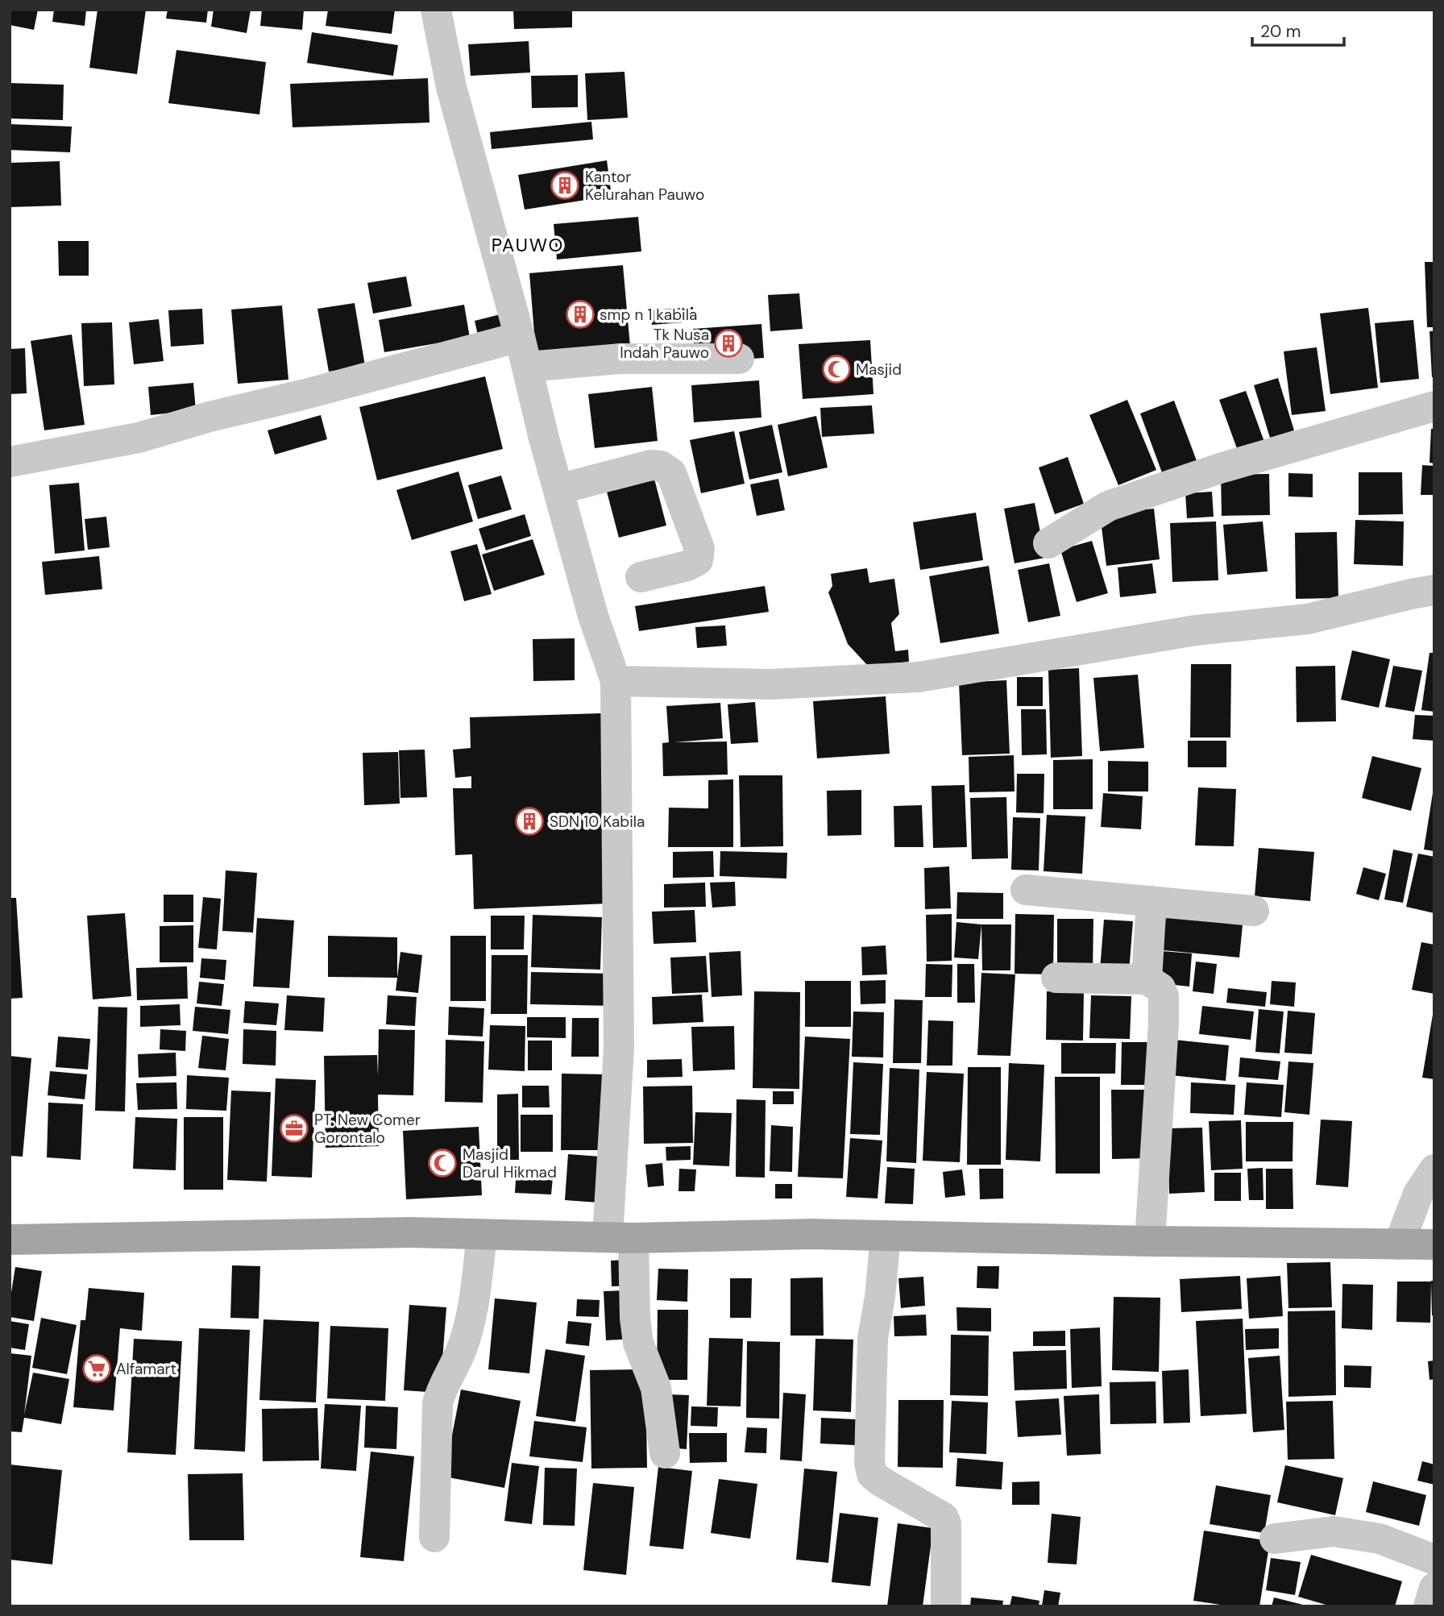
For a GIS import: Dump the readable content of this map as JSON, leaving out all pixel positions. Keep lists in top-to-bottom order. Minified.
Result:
{"districts":["PAUWO"],"places":{"building":["Kantor Kelurahan Pauwo","smp n 1 kabila","Tk Nusa Indah Pauwo","SDN 10 Kabila"],"mosque":["Masjid","Masjid Darul Hikmad"],"office":["PT. New Comer Gorontalo"],"supermarket":["Alfamart"]},"scale_bar":"20 m"}
